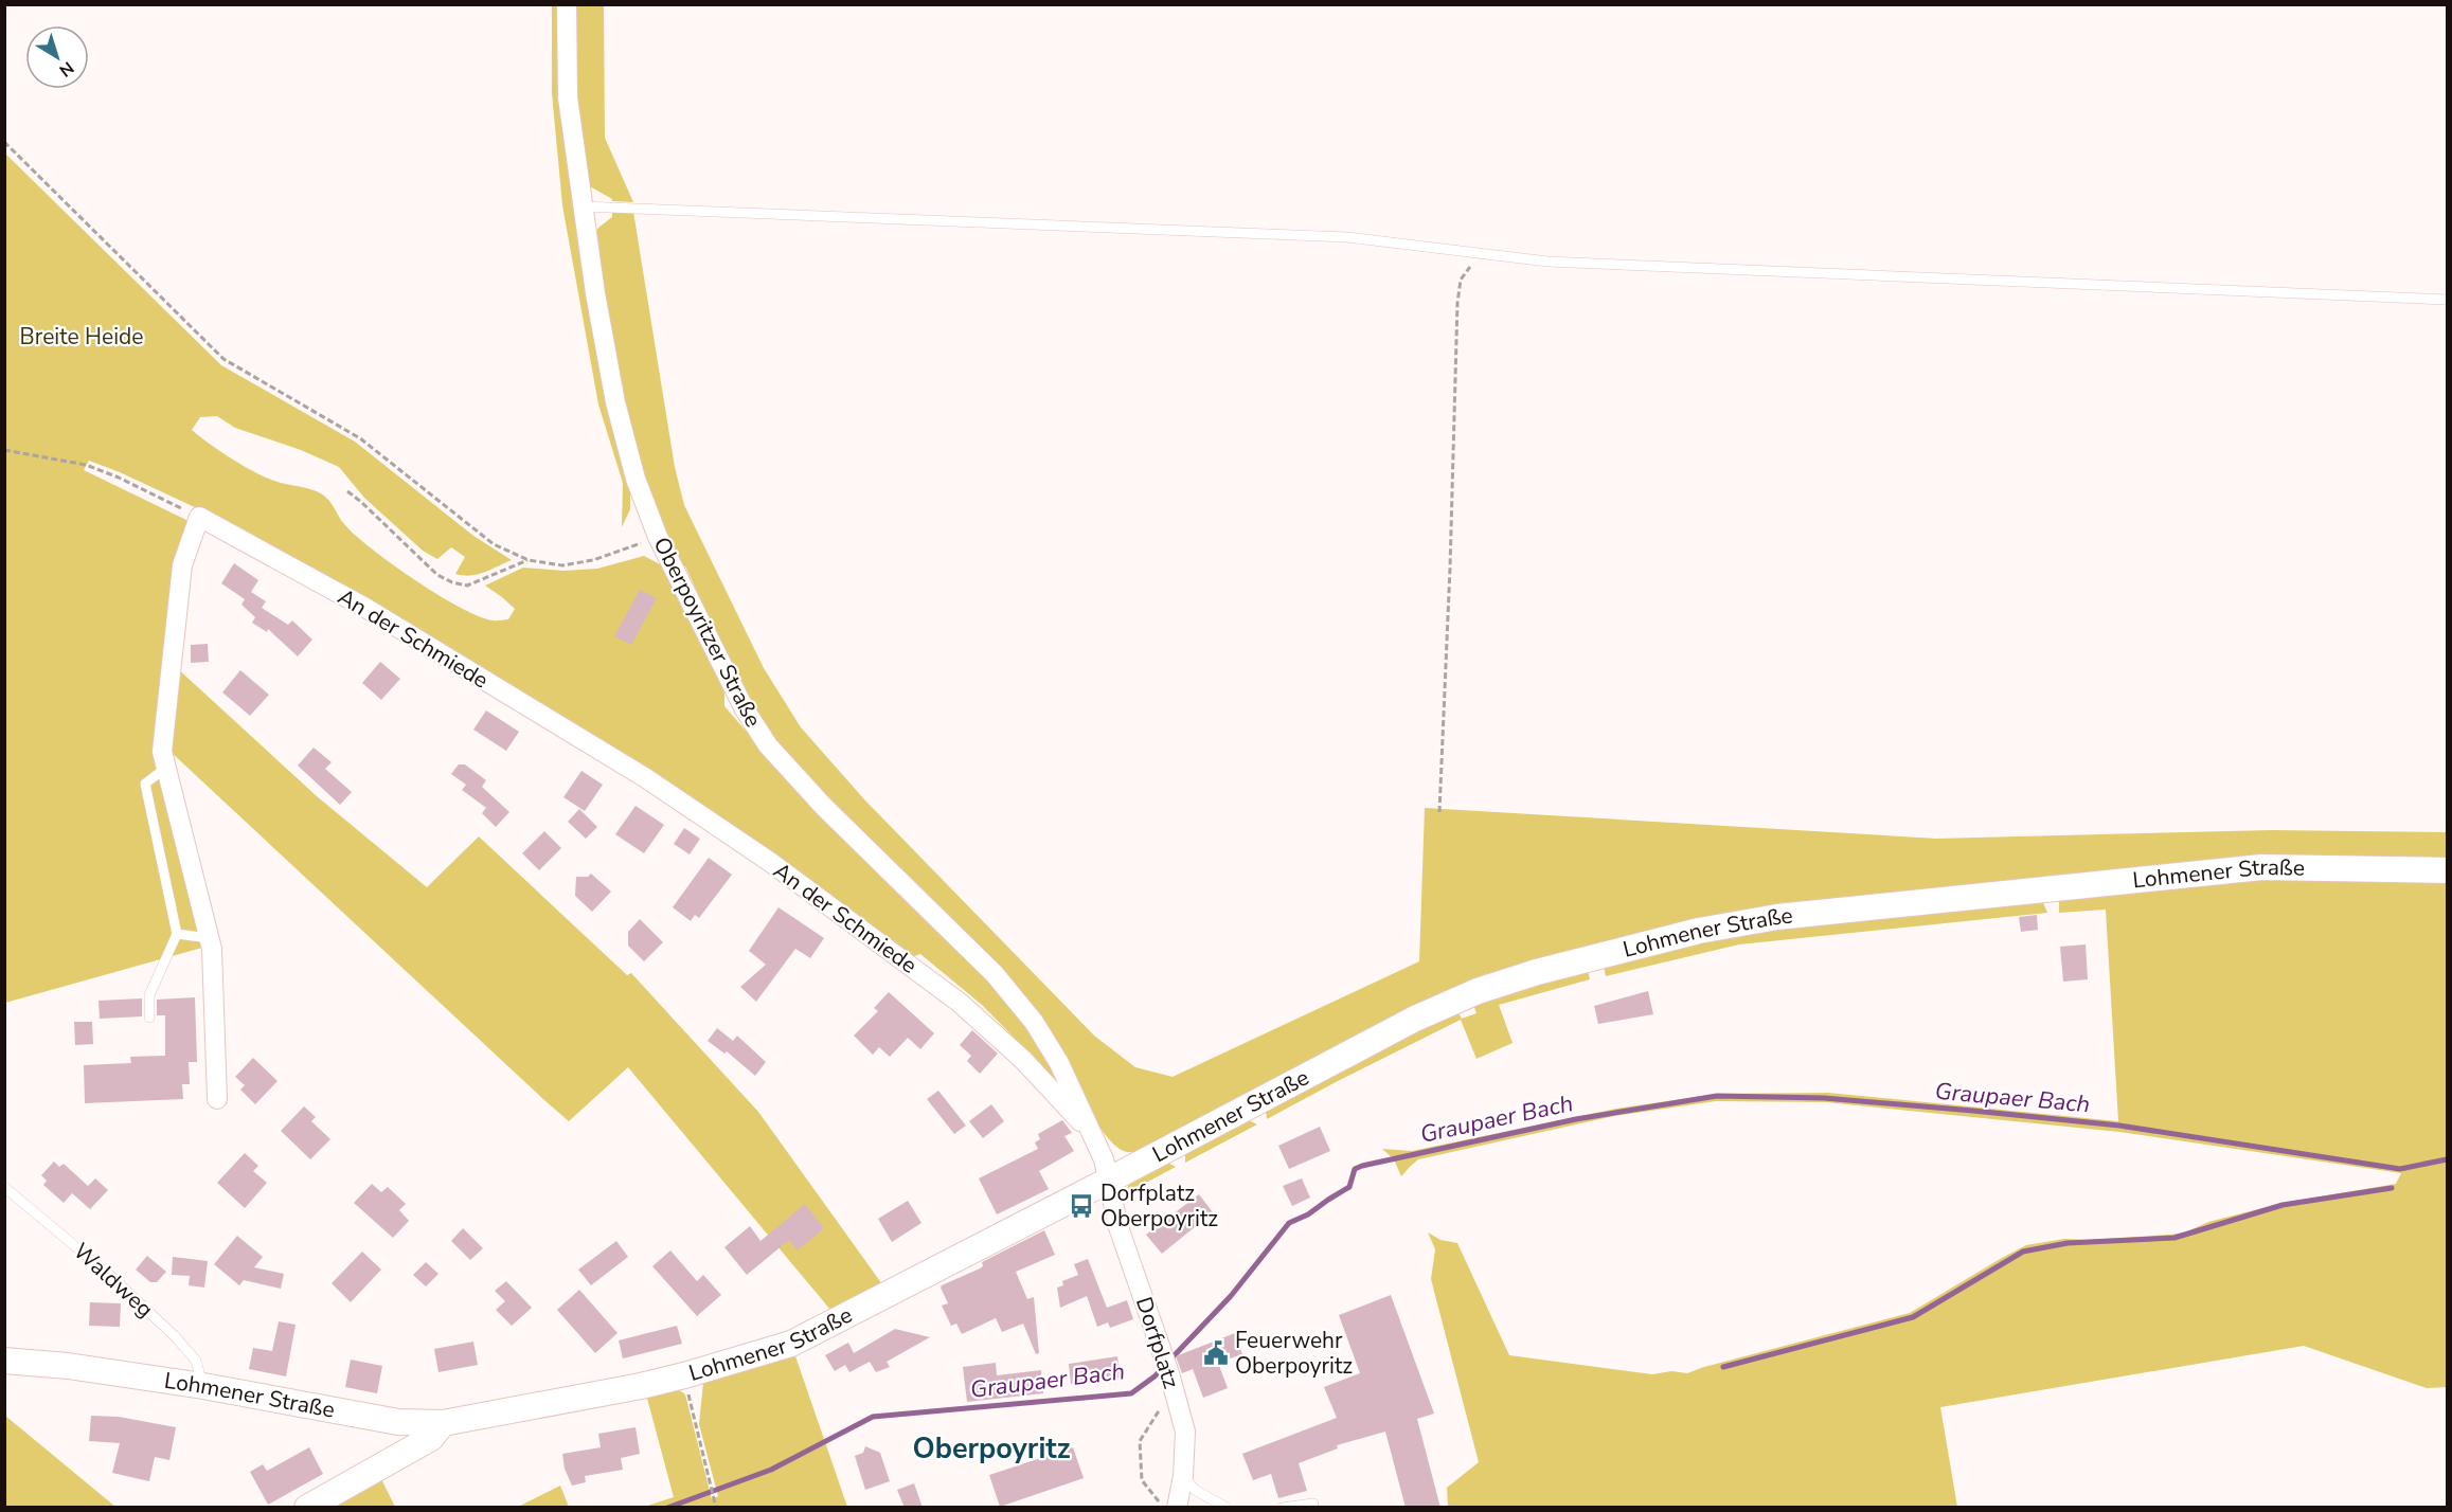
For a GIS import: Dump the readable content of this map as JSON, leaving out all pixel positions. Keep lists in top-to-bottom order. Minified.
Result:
{"streets":{"main road":["Lohmener Straße"],"street":["Oberpoyritzer Straße","An der Schmiede","Dorfplatz"],"lane":["Waldweg"]},"crossings":[["Oberpoyritzer Straße","An der Schmiede"],["Oberpoyritzer Straße","Lohmener Straße"],["Oberpoyritzer Straße","Dorfplatz"],["Lohmener Straße","Waldweg"],["Lohmener Straße","Dorfplatz"]],"districts":["Oberpoyritz"],"water":["Graupaer Bach"],"parks":["Breite Heide"],"places":{"bus stop":["Dorfplatz Oberpoyritz"],"public building":["Feuerwehr Oberpoyritz"]},"north":"bottom right"}
